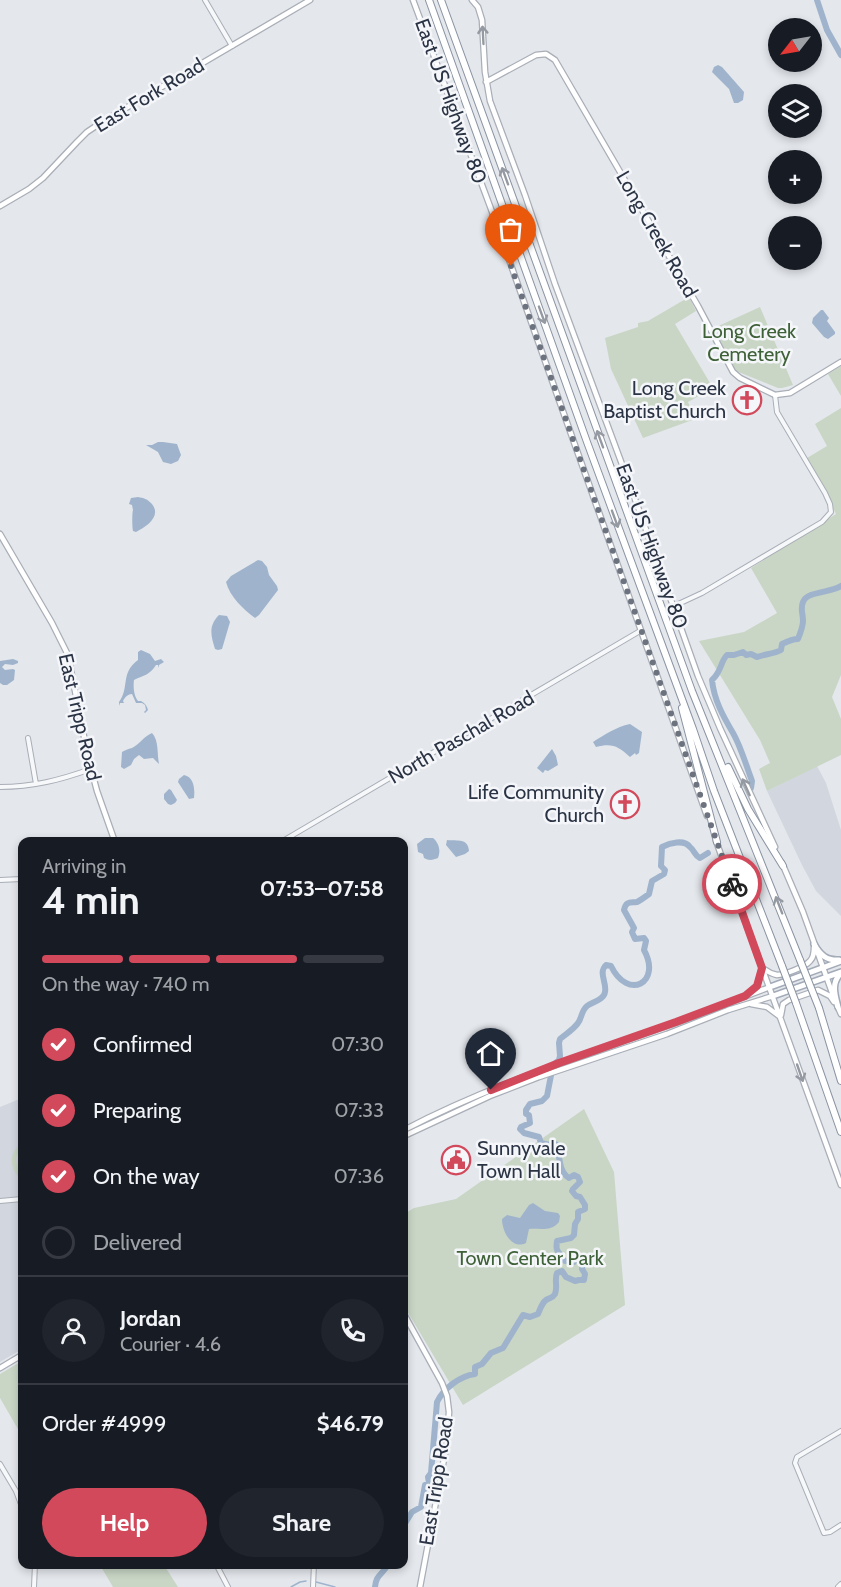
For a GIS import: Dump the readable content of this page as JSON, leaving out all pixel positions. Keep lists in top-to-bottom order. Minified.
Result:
{"streets":{"main road":["East Fork Road","East US Highway 80","Long Creek Road","East Tripp Road"],"street":["North Paschal Road"]},"crossings":[["East US Highway 80","Long Creek Road"],["East US Highway 80","North Paschal Road"]],"parks":["Long Creek Cemetery","Town Center Park"],"places":{"church":["Long Creek Baptist Church","Life Community Church"],"public building":["Sunnyvale Town Hall"]},"north":"bottom left","page":{"map_buttons":["+","−"],"heading":["4 min","Arriving in","07:53–07:58"],"panel":["Jordan","Courier · 4.6","Order #4999","$46.79"],"bar":"On the way · 740 m","list":[["Confirmed","07:30"],["Preparing","07:33"],["On the way","07:36"],"Delivered"],"buttons":["Help","Share"]}}
